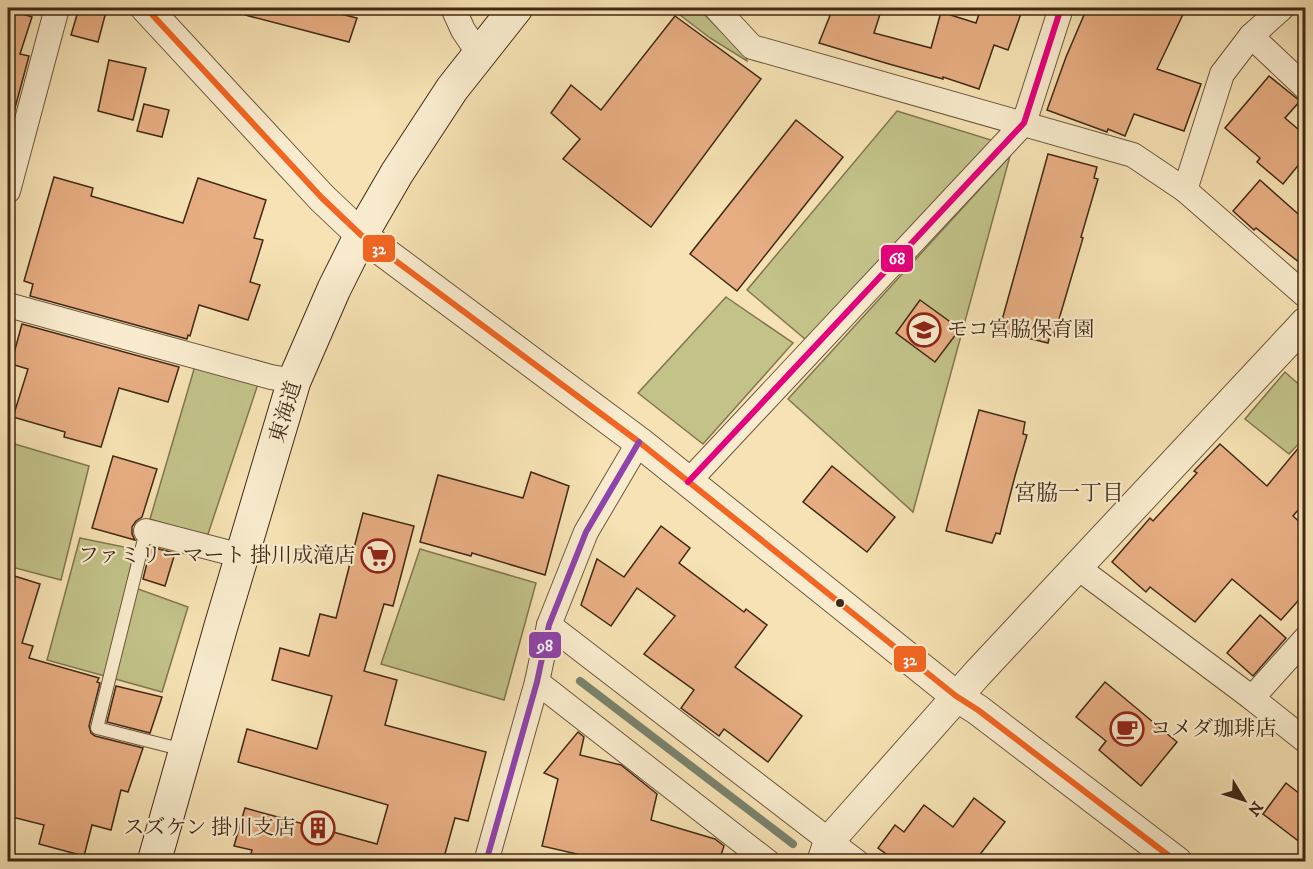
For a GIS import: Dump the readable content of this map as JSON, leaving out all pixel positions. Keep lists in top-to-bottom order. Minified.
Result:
{"streets":{"main road":["東海道"]},"districts":["宮脇一丁目"],"places":{"school or university":["モコ宮脇保育園"],"supermarket":["ファミリーマート 掛川成滝店"],"cafe":["コメダ珈琲店"],"building":["スズケン 掛川支店"]},"lines":["transit line 32","transit line 68","transit line 98"],"north":"bottom right"}
